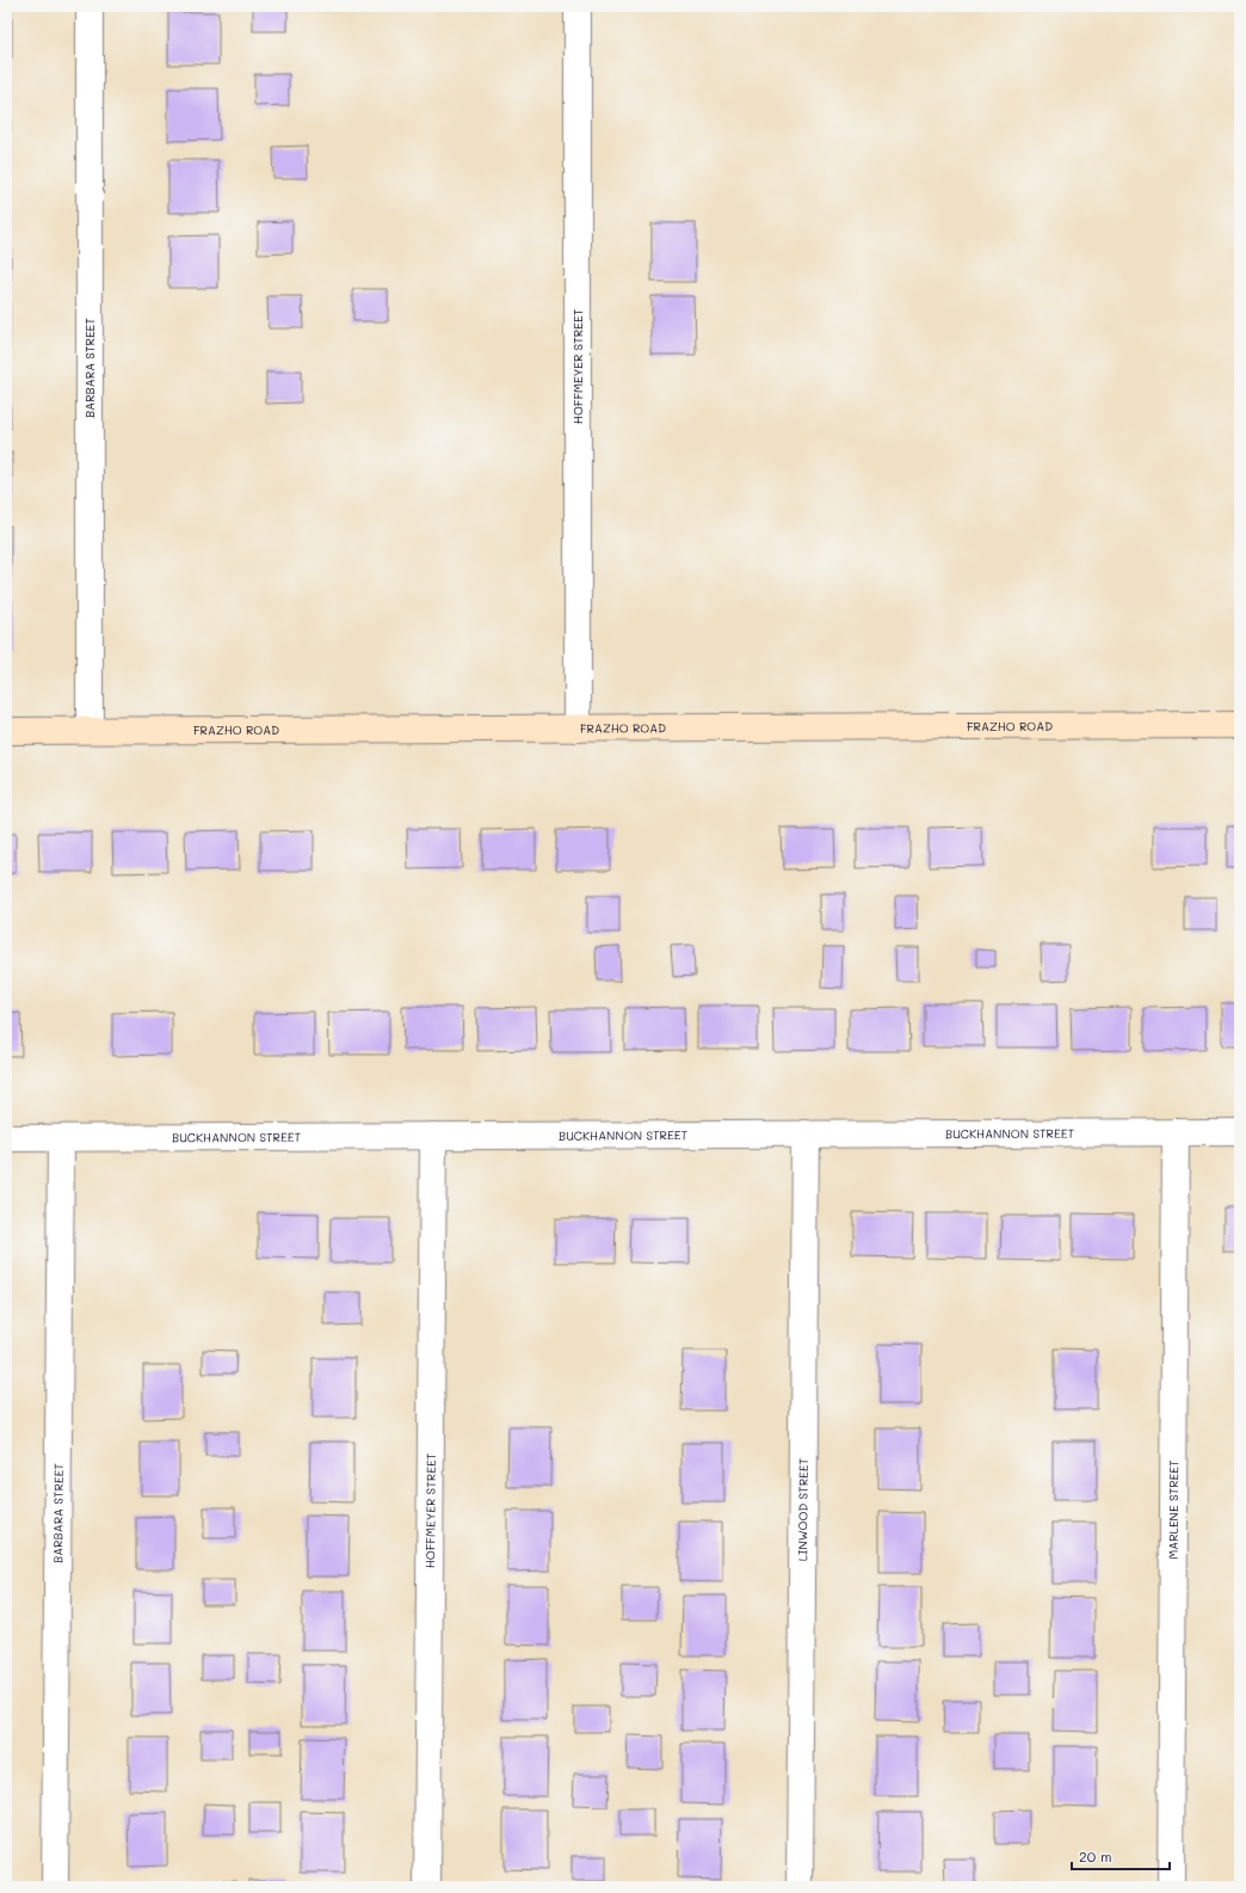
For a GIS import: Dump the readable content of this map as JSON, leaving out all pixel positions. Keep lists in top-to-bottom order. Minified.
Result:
{"streets":{"street":["HOFFMEYER STREET","BARBARA STREET","FRAZHO ROAD","BUCKHANNON STREET","LINWOOD STREET","MARLENE STREET"]},"crossings":[["HOFFMEYER STREET","FRAZHO ROAD"],["HOFFMEYER STREET","BUCKHANNON STREET"],["BARBARA STREET","FRAZHO ROAD"],["BARBARA STREET","BUCKHANNON STREET"],["BUCKHANNON STREET","LINWOOD STREET"],["BUCKHANNON STREET","MARLENE STREET"]],"scale_bar":"20 m"}
